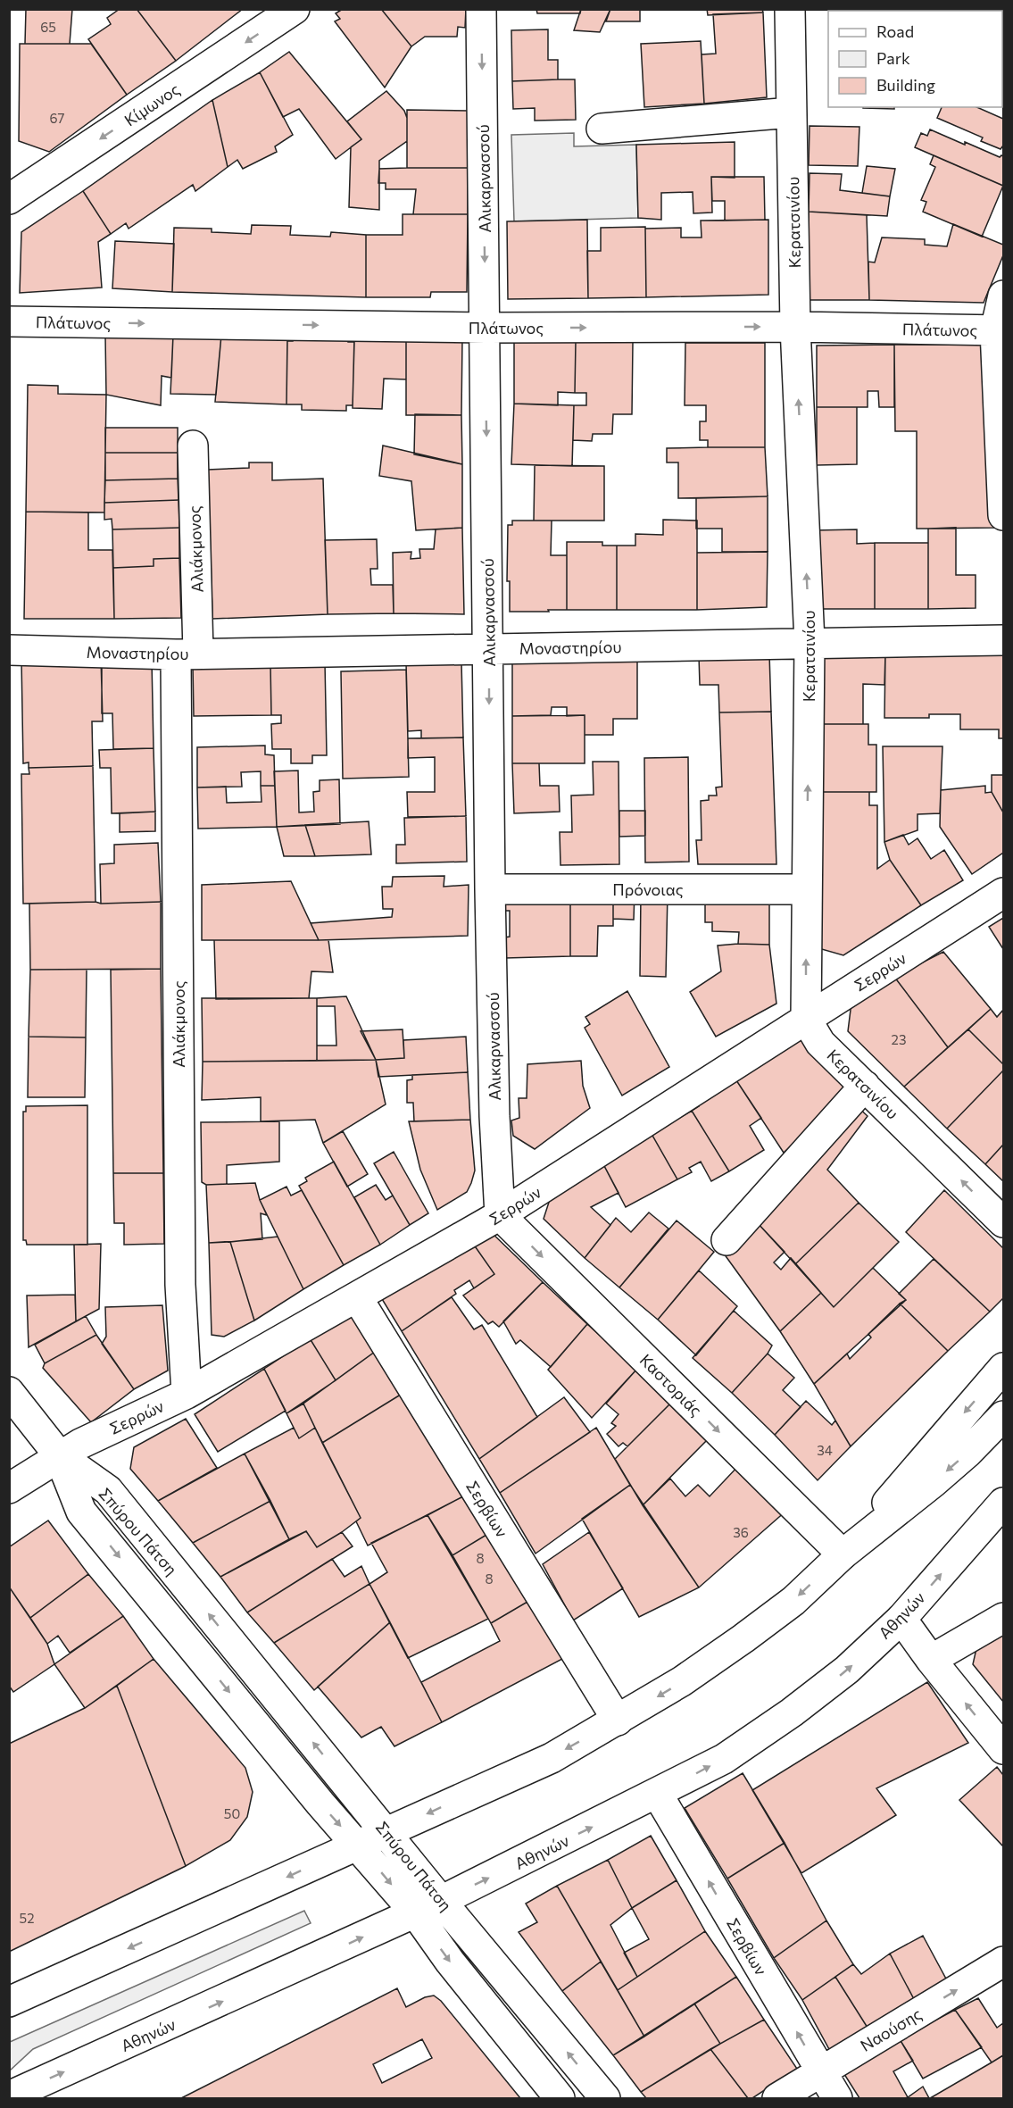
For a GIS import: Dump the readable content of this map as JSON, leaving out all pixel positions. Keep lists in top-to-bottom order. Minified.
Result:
{"streets":{"main road":["Κίμωνος","Αλικαρνασσού","Κερατσινίου","Πλάτωνος","Αλιάκμονος","Μοναστηρίου","Πρόνοιας","Σερρών","Καστοριάς","Σερβίων","Σπύρου Πάτση","Αθηνών","Ναούσης"]},"crossings":[["Αλικαρνασσού","Πλάτωνος"],["Αλικαρνασσού","Μοναστηρίου"],["Αλικαρνασσού","Πρόνοιας"],["Αλικαρνασσού","Σερρών"],["Αλικαρνασσού","Καστοριάς"],["Κερατσινίου","Πλάτωνος"],["Κερατσινίου","Μοναστηρίου"],["Κερατσινίου","Πρόνοιας"],["Κερατσινίου","Σερρών"],["Αλιάκμονος","Μοναστηρίου"],["Αλιάκμονος","Σερρών"],["Σερρών","Καστοριάς"],["Σερρών","Σερβίων"],["Σερρών","Σπύρου Πάτση"],["Σερβίων","Αθηνών"],["Σερβίων","Ναούσης"],["Σπύρου Πάτση","Αθηνών"]],"one_way":["Κίμωνος","Αλικαρνασσού","Κερατσινίου","Πλάτωνος","Καστοριάς","Σερβίων","Ναούσης"],"house_numbers":["65","67","23","34","36","8","8","50","52"],"legend":["Road","Park","Building"]}
